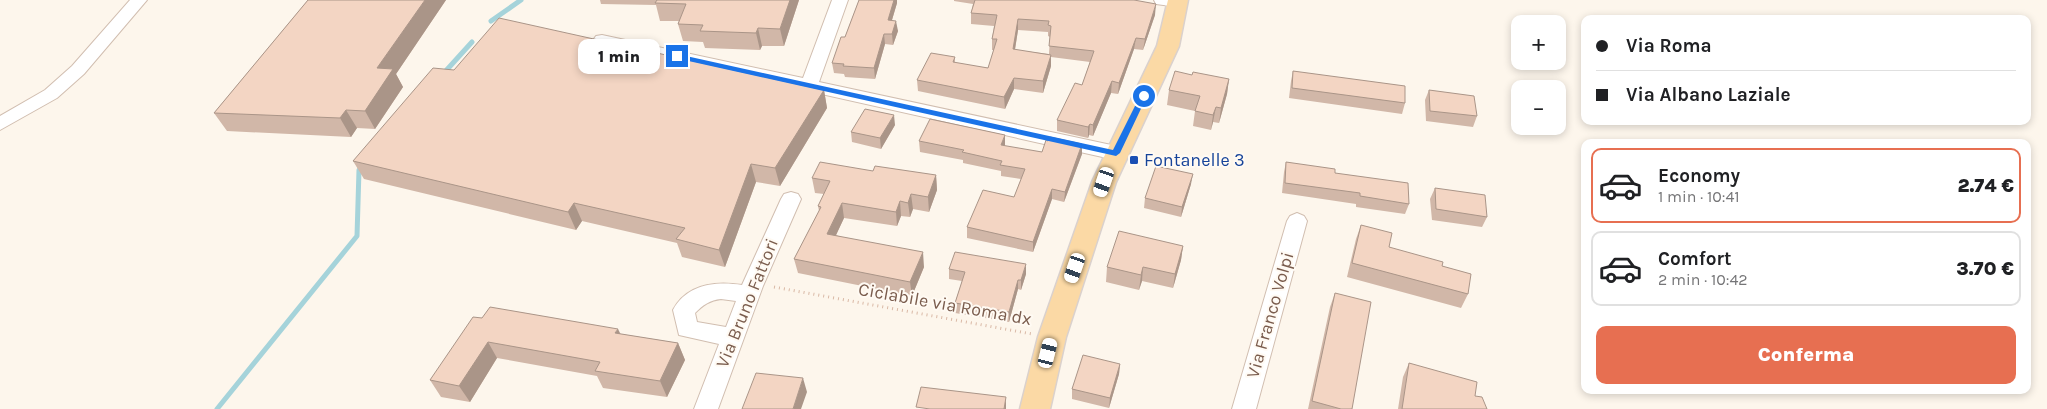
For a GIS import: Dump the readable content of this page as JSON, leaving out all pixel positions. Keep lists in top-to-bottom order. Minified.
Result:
{"streets":{"street":["Via Bruno Fattori","Via Franco Volpi"],"path":["Ciclabile via Roma dx"]},"places":{"transit":["Fontanelle 3"]},"page":{"map_buttons":["+","−"],"banner":["Via Roma","Via Albano Laziale"],"bubble":"1 min","list":[{"name":"Economy","note":"1 min · 10:41","value":"2.74 €"},{"name":"Comfort","note":"2 min · 10:42","value":"3.70 €"}],"buttons":"Conferma"}}
